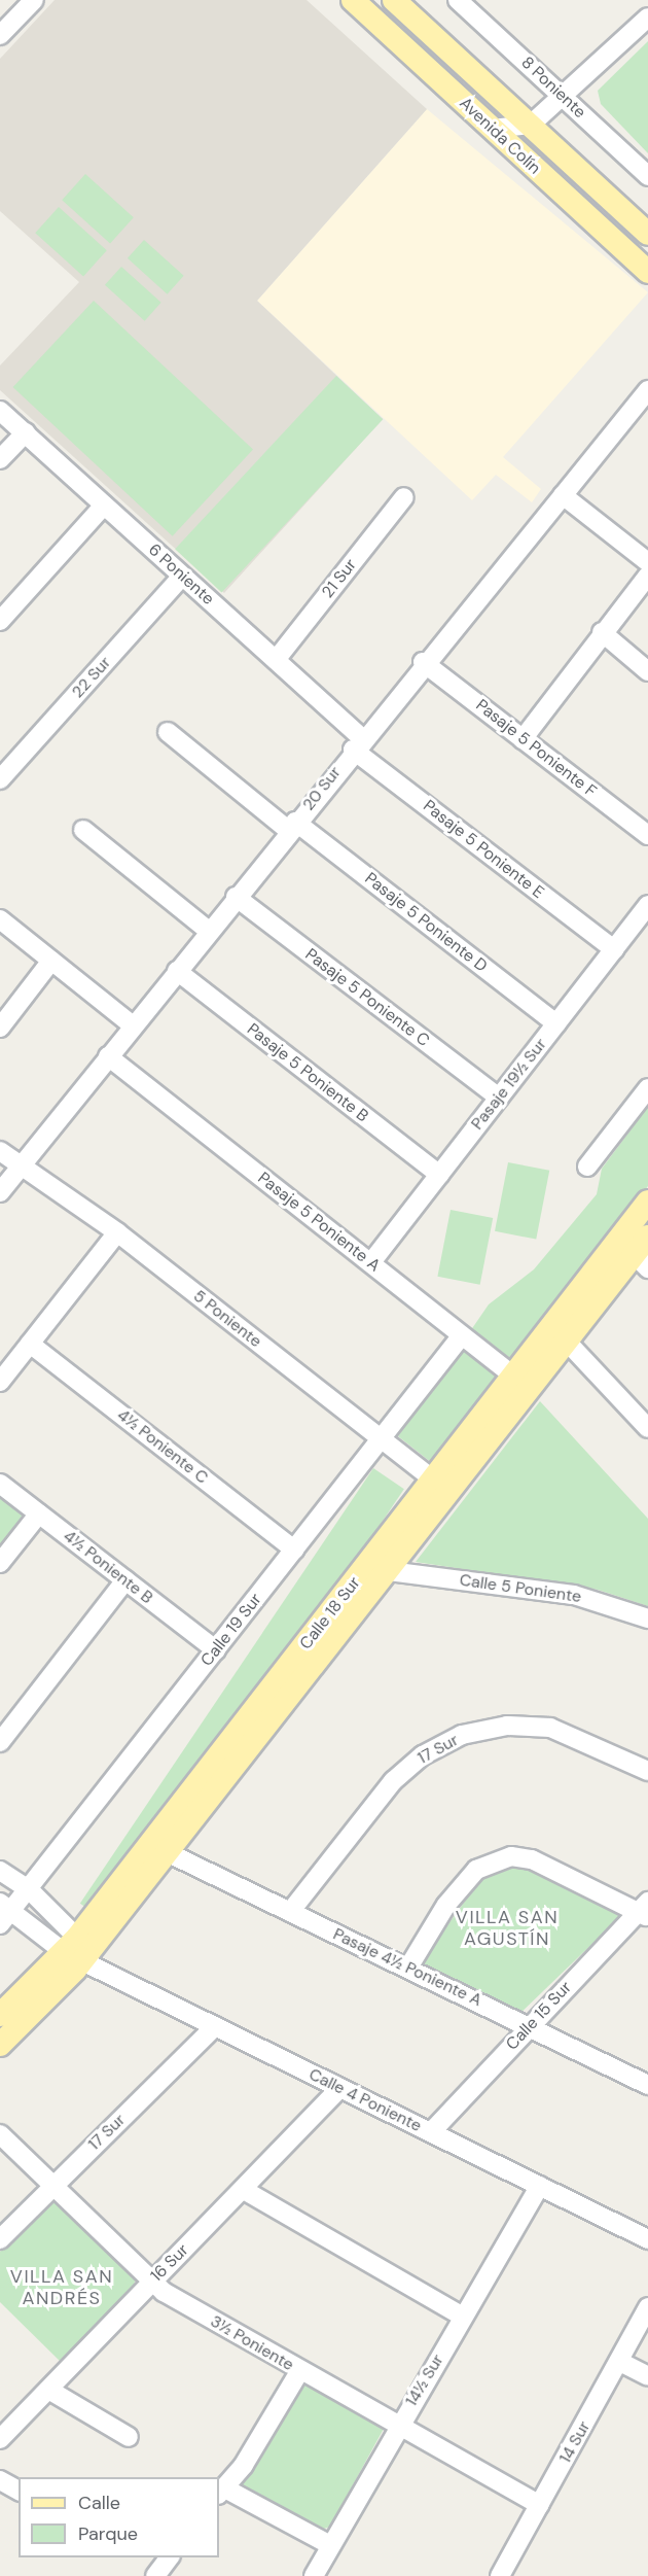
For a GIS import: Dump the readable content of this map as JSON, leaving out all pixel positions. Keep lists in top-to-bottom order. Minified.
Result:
{"streets":{"main road":["Avenida Colín","Calle 18 Sur"],"street":["8 Poniente","6 Poniente","21 Sur","22 Sur","Pasaje 5 Poniente F","20 Sur","Pasaje 5 Poniente E","Pasaje 5 Poniente D","Pasaje 5 Poniente C","Pasaje 5 Poniente B","Pasaje 19½ Sur","Pasaje 5 Poniente A","5 Poniente","4½ Poniente C","4½ Poniente B","Calle 5 Poniente","Calle 19 Sur","17 Sur","Pasaje 4½ Poniente A","Calle 15 Sur","Calle 4 Poniente","16 Sur","3½ Poniente","14½ Sur","14 Sur"]},"crossings":[["6 Poniente","21 Sur"],["6 Poniente","22 Sur"],["6 Poniente","20 Sur"],["6 Poniente","Pasaje 5 Poniente E"],["Pasaje 5 Poniente F","20 Sur"],["20 Sur","Pasaje 5 Poniente E"],["20 Sur","Pasaje 5 Poniente D"],["20 Sur","Pasaje 5 Poniente C"],["20 Sur","Pasaje 5 Poniente B"],["20 Sur","Pasaje 5 Poniente A"],["20 Sur","5 Poniente"],["Pasaje 5 Poniente E","Pasaje 19½ Sur"],["Pasaje 5 Poniente D","Pasaje 19½ Sur"],["Pasaje 5 Poniente C","Pasaje 19½ Sur"],["Pasaje 5 Poniente B","Pasaje 19½ Sur"],["Pasaje 19½ Sur","Pasaje 5 Poniente A"],["Pasaje 5 Poniente A","Calle 18 Sur"],["Pasaje 5 Poniente A","Calle 19 Sur"],["5 Poniente","Calle 18 Sur"],["5 Poniente","Calle 19 Sur"],["4½ Poniente C","Calle 19 Sur"],["4½ Poniente B","Calle 19 Sur"],["Calle 5 Poniente","Calle 18 Sur"],["Calle 18 Sur","Pasaje 4½ Poniente A"],["Calle 18 Sur","Calle 4 Poniente"],["Calle 19 Sur","Calle 4 Poniente"],["17 Sur","Pasaje 4½ Poniente A"],["17 Sur","Calle 4 Poniente"],["17 Sur","3½ Poniente"],["Pasaje 4½ Poniente A","Calle 15 Sur"],["Calle 15 Sur","Calle 4 Poniente"],["Calle 4 Poniente","16 Sur"],["Calle 4 Poniente","14½ Sur"],["16 Sur","3½ Poniente"],["3½ Poniente","14½ Sur"],["3½ Poniente","14 Sur"]],"districts":["VILLA SAN AGUSTÍN","VILLA SAN ANDRÉS"],"legend":["Calle","Parque"]}
